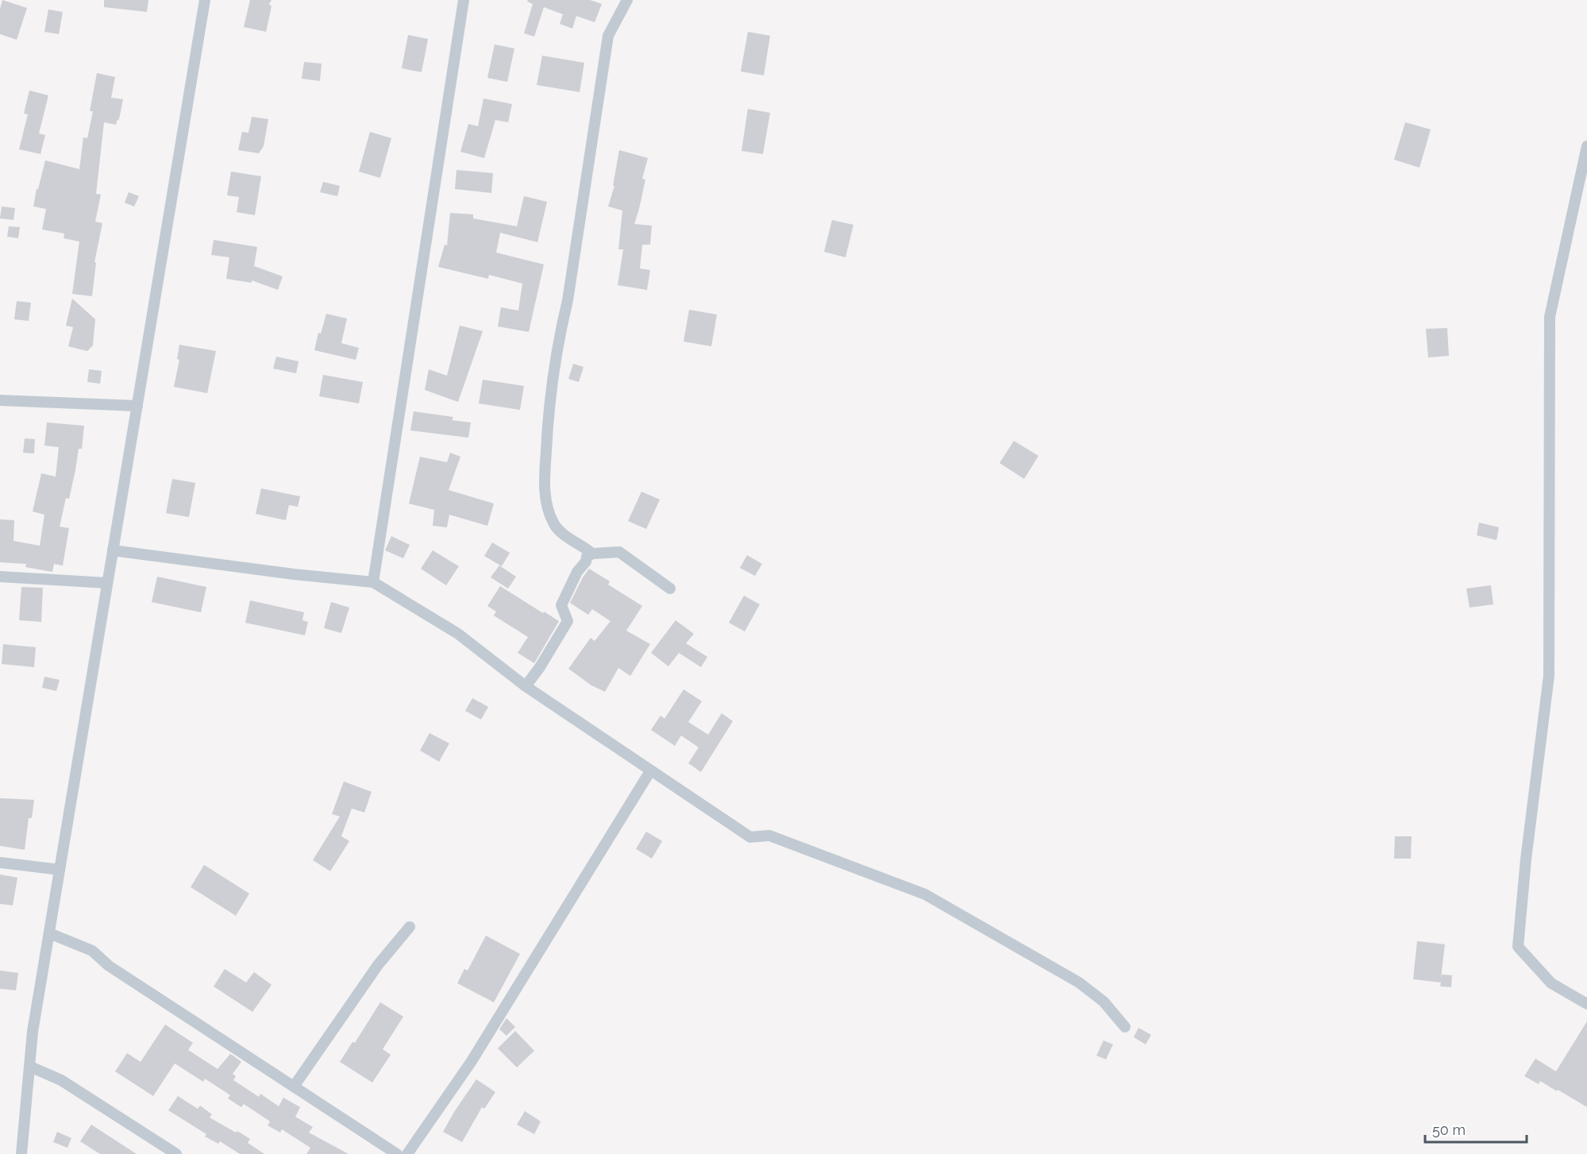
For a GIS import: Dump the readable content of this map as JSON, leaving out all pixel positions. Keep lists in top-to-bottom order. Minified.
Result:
{"scale_bar":"50 m"}
